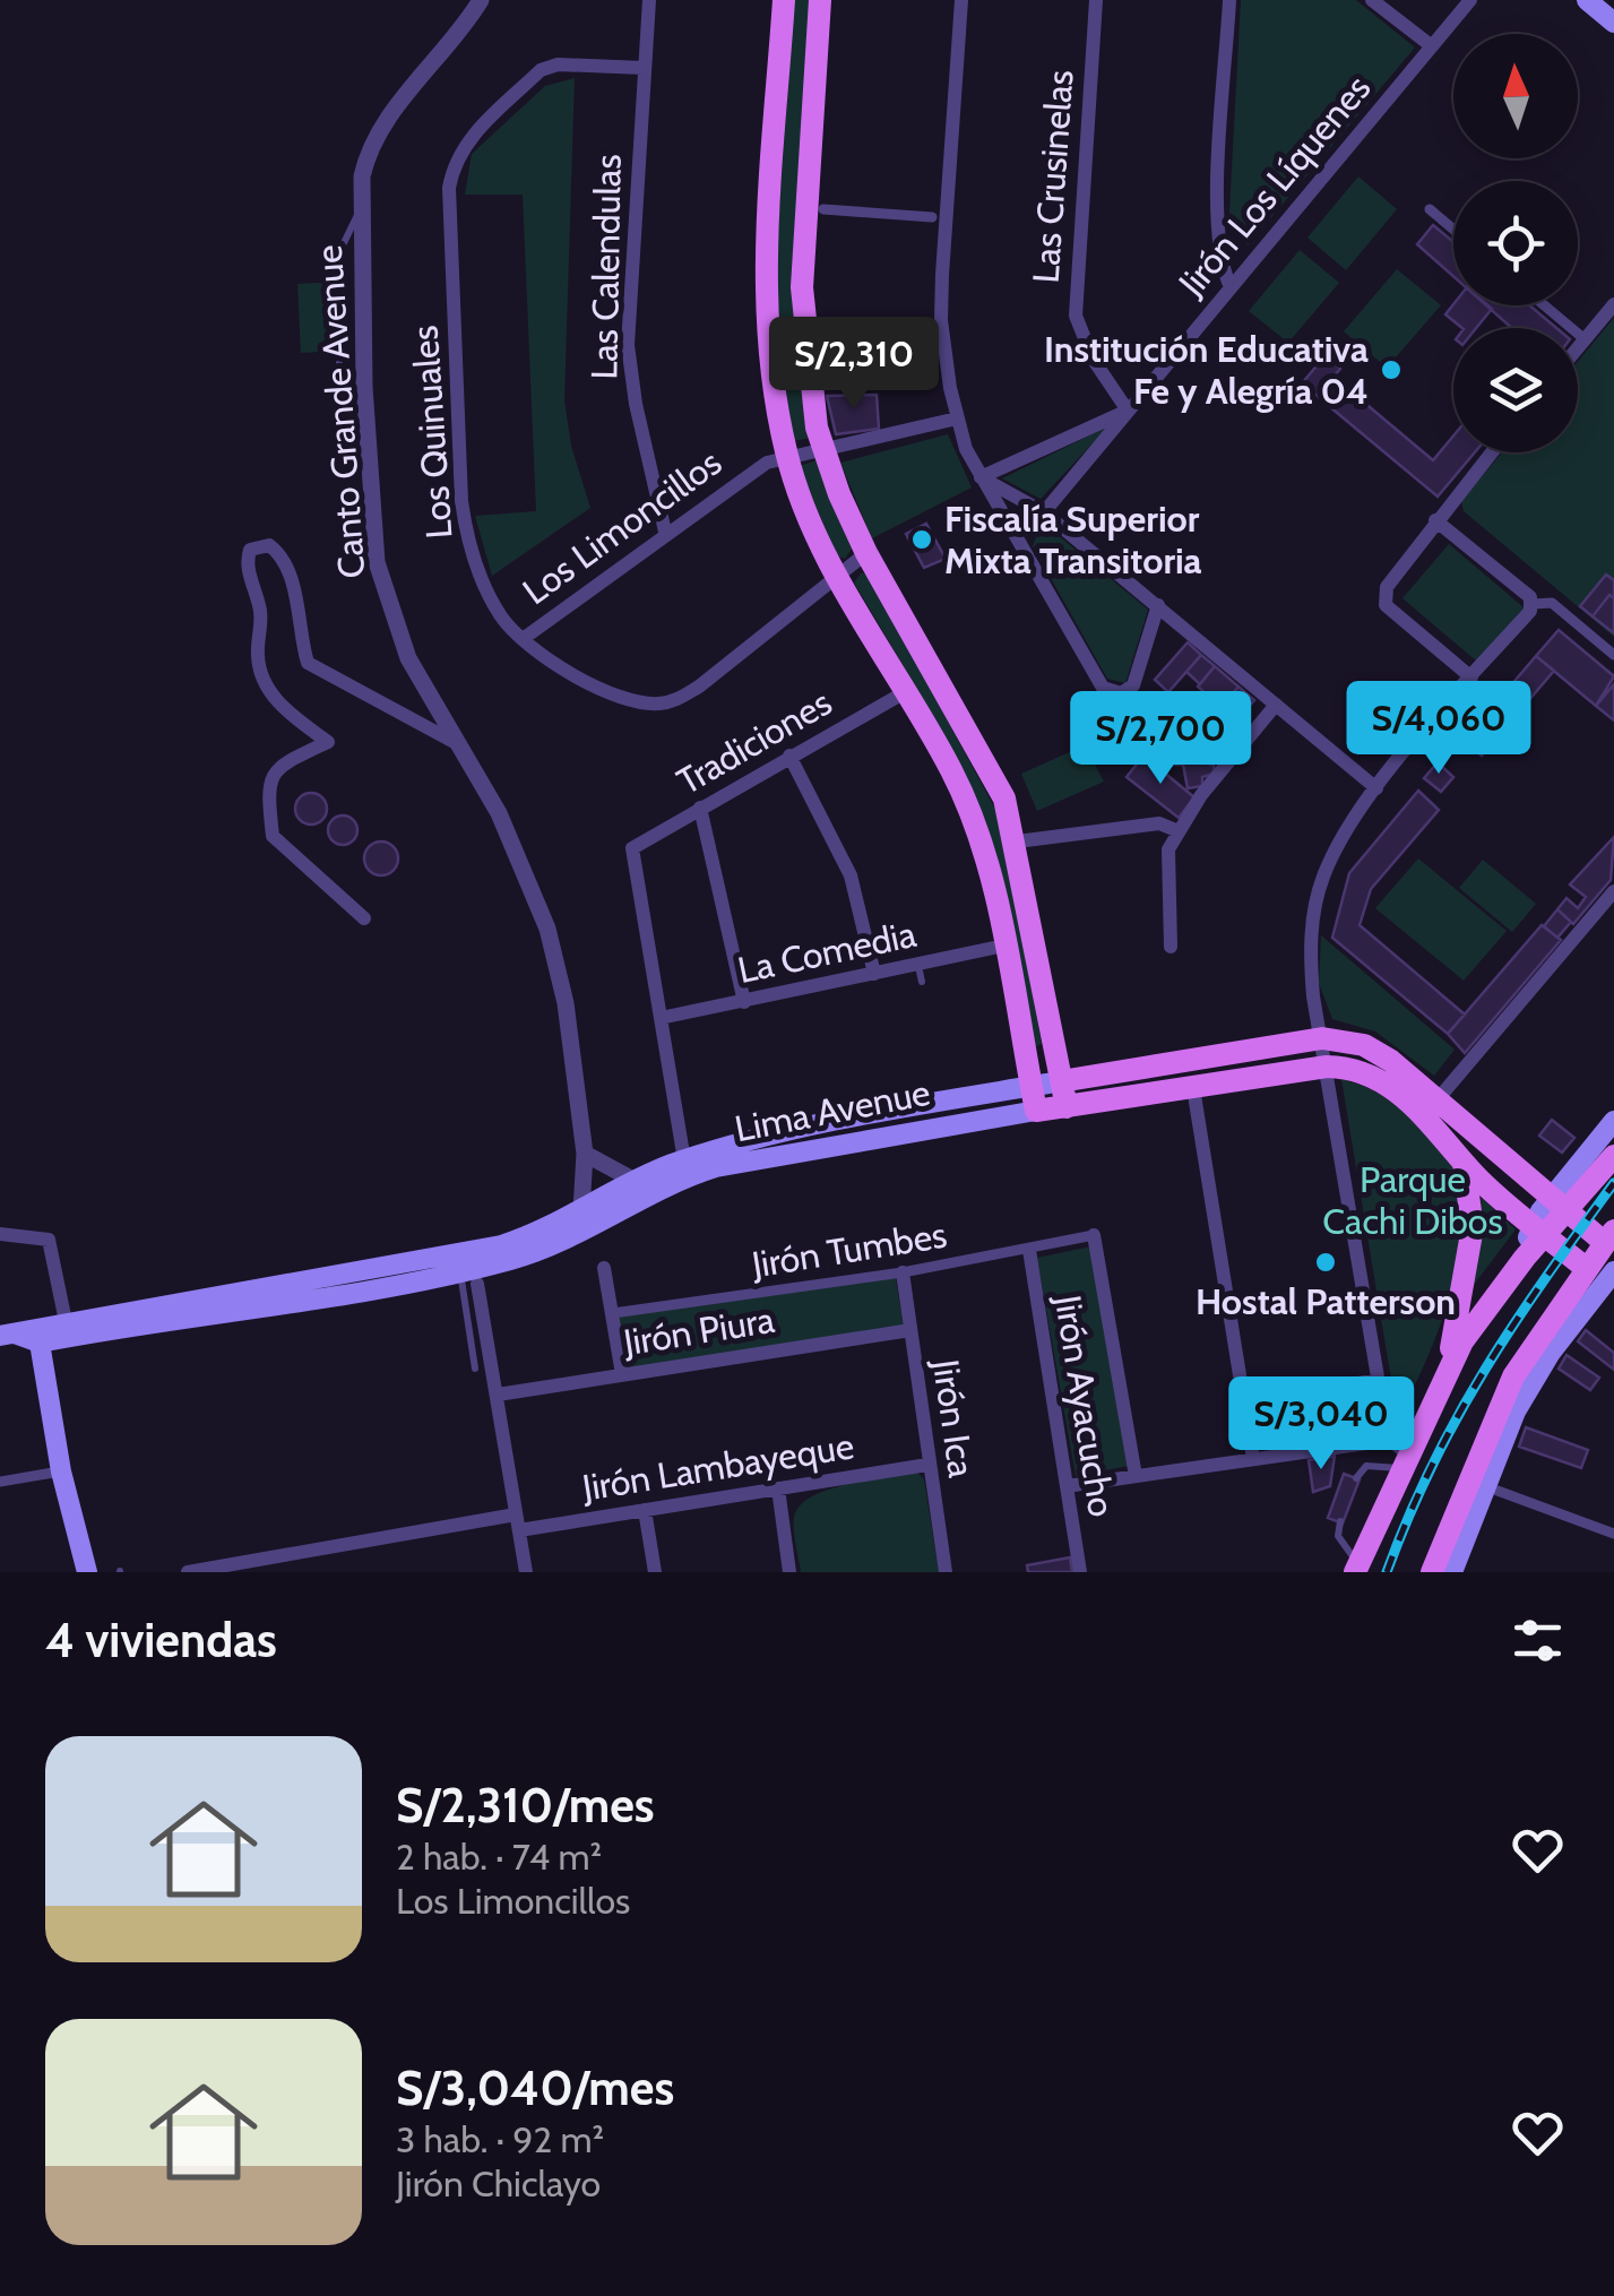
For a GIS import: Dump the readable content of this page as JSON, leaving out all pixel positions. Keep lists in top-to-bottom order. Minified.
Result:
{"streets":{"main road":["Lima Avenue"],"street":["Las Crusinelas","Jirón Los Líquenes","Las Calendulas","Canto Grande Avenue","Los Quinuales","Los Limoncillos","Tradiciones","La Comedia","Jirón Tumbes","Jirón Piura","Jirón Ayacucho","Jirón Ica","Jirón Lambayeque"]},"crossings":[["Las Crusinelas","Jirón Los Líquenes"],["Las Calendulas","Los Quinuales"],["Las Calendulas","Los Limoncillos"],["Canto Grande Avenue","Lima Avenue"],["Los Quinuales","Los Limoncillos"],["Tradiciones","La Comedia"],["Jirón Tumbes","Jirón Ayacucho"],["Jirón Tumbes","Jirón Ica"],["Jirón Piura","Jirón Ica"],["Jirón Ica","Jirón Lambayeque"]],"parks":["Parque Cachi Dibos"],"places":["Institución Educativa Fe y Alegría 04","Fiscalía Superior Mixta Transitoria","Hostal Patterson"],"north":"top","page":{"price":["S/2,310","S/4,060","S/2,700","S/3,040"],"heading":"4 viviendas","list":[{"name":"S/2,310/mes","note":"2 hab. · 74 m² · Los Limoncillos"},{"name":"S/3,040/mes","note":"3 hab. · 92 m² · Jirón Chiclayo"}]}}
